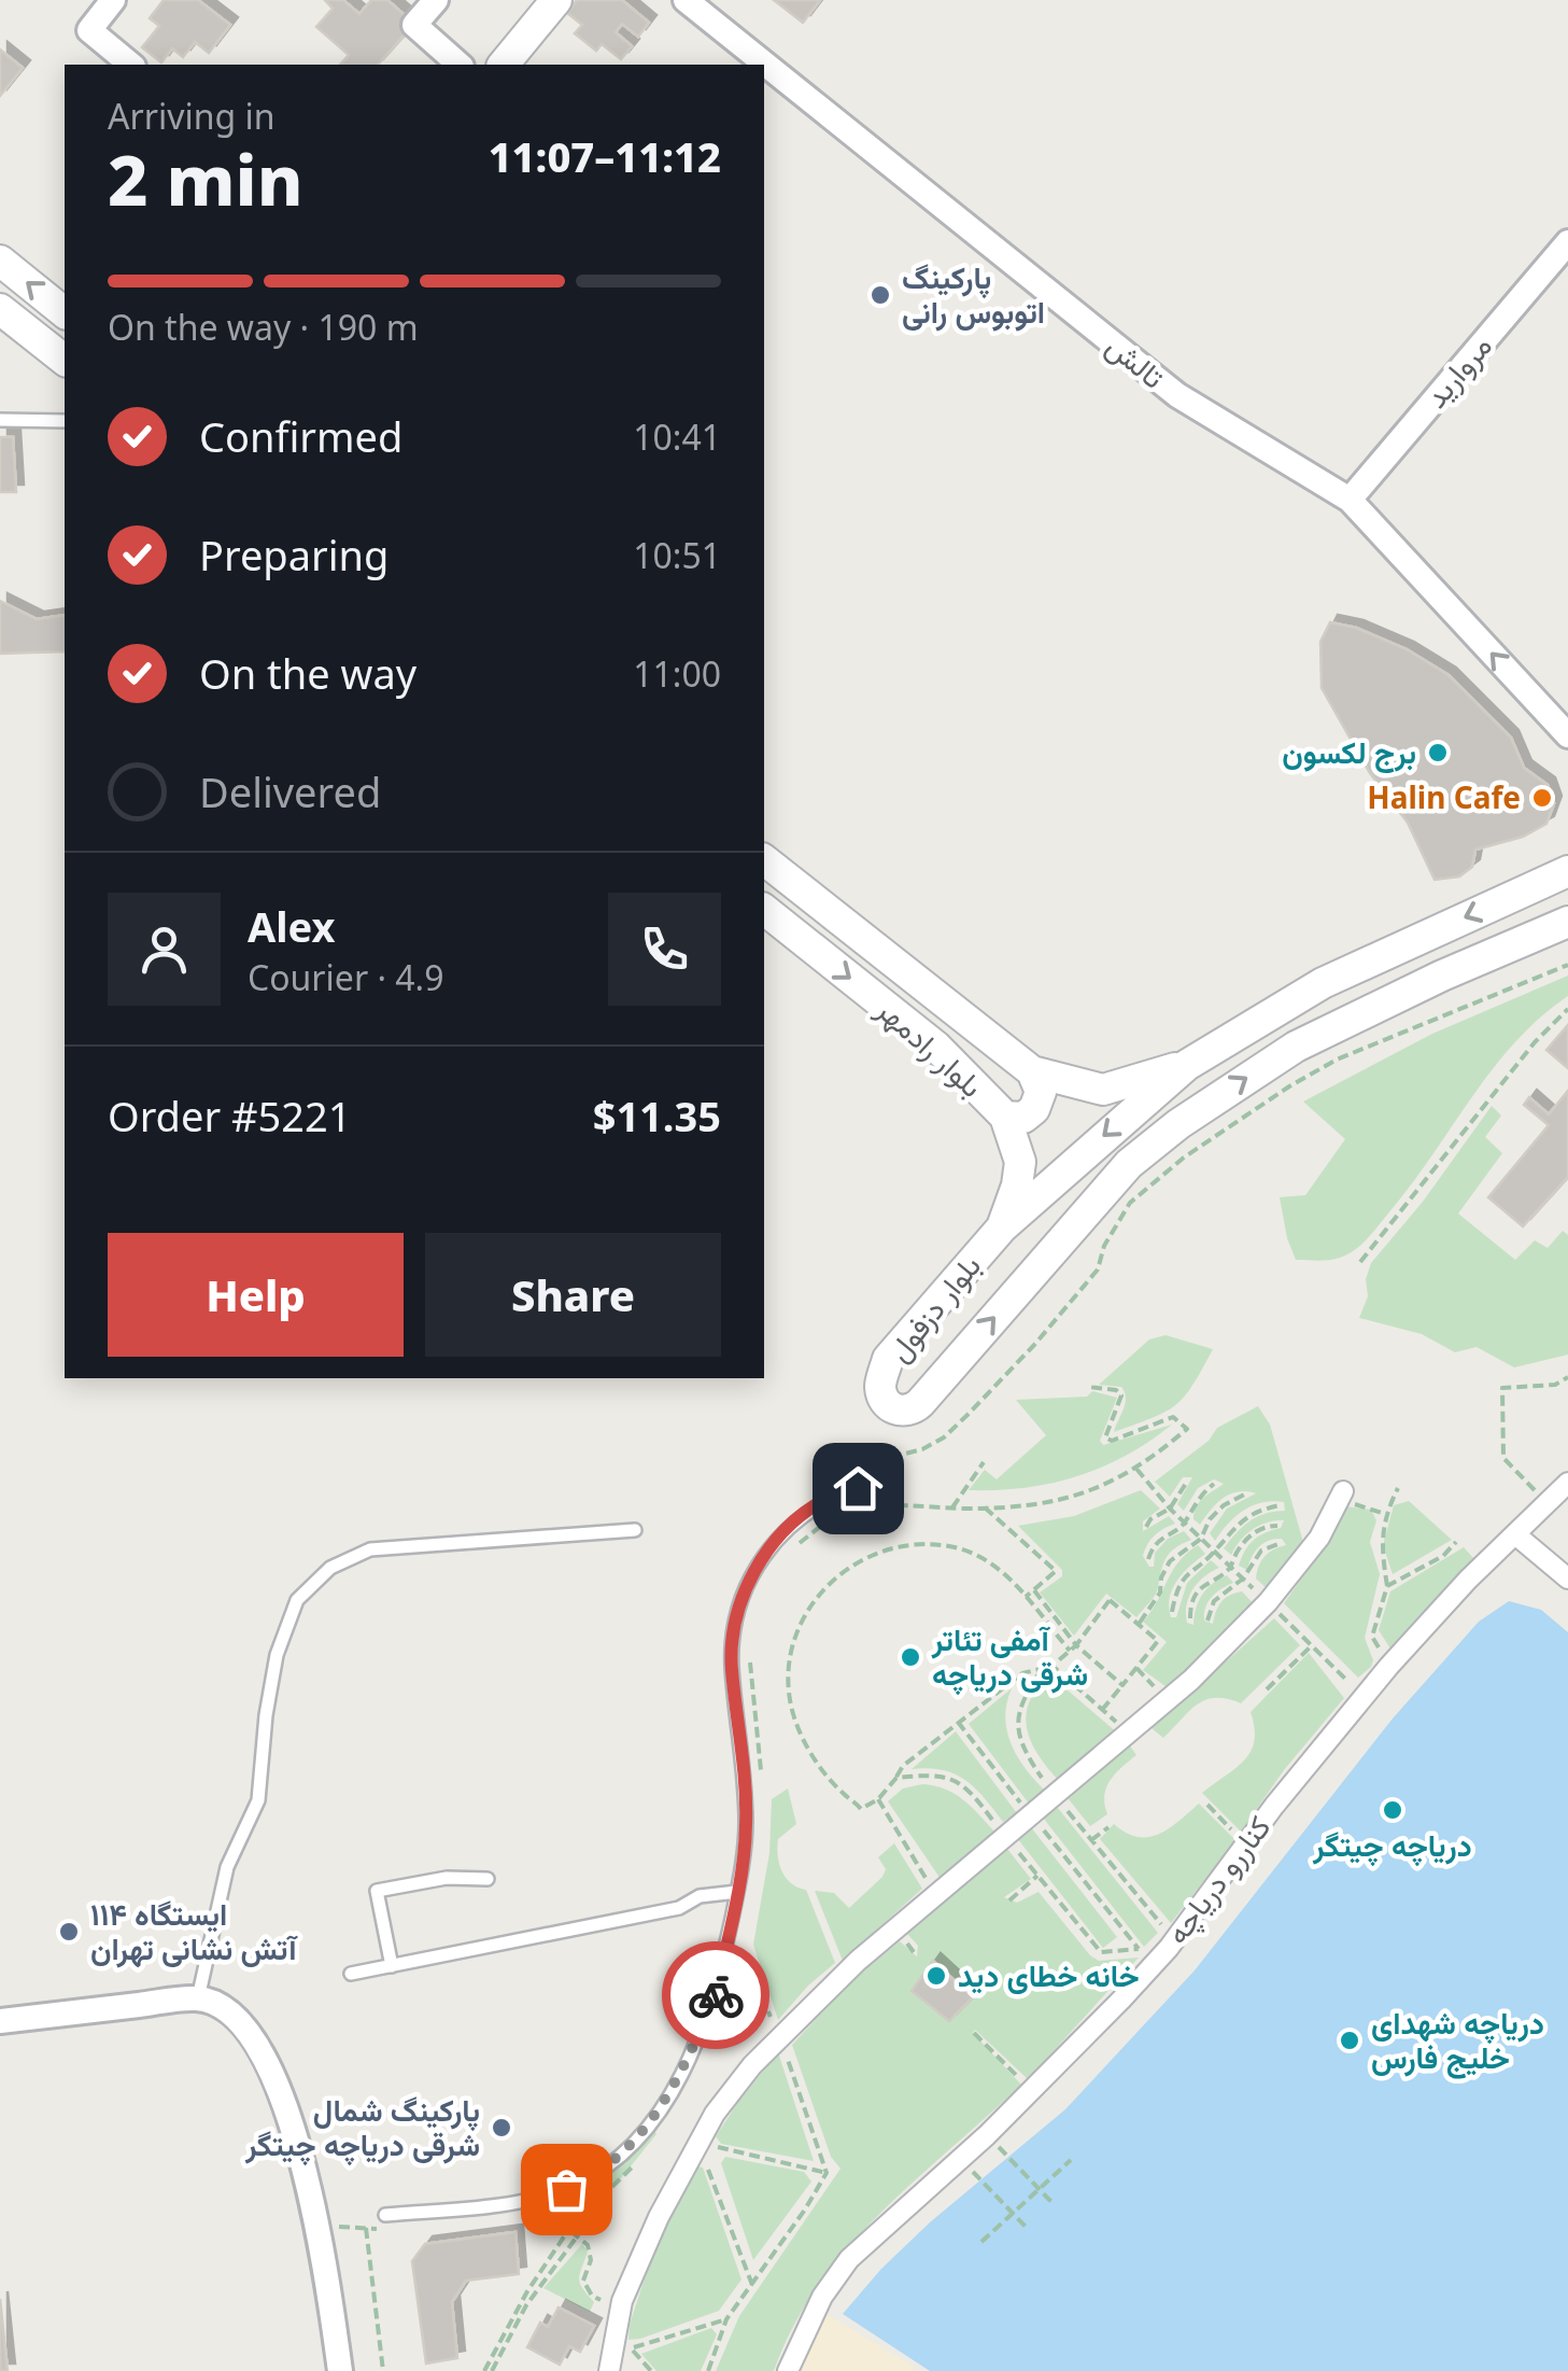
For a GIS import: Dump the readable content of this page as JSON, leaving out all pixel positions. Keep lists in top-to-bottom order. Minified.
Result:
{"streets":{"street":["تالش","مروارید","بلوار رادمهر","بلوار دزفول","کناررو دریاچه"]},"crossings":[["تالش","مروارید"],["بلوار رادمهر","بلوار دزفول"]],"places":["پارکینگ اتوبوس رانی","برج لکسون","Halin Cafe","آمفی تئاتر شرقی دریاچه","دریاچه چیتگر","ایستگاه ۱۱۴ آتش نشانی تهران","خانه خطای دید","دریاچه شهدای خلیج فارس","پارکینگ شمال شرقی دریاچه چیتگر"],"page":{"heading":["2 min","Arriving in","11:07–11:12"],"panel":["Alex","Courier · 4.9","Order #5221","$11.35"],"bar":"On the way · 190 m","list":[["Confirmed","10:41"],["Preparing","10:51"],["On the way","11:00"],"Delivered"],"buttons":["Help","Share"]}}
